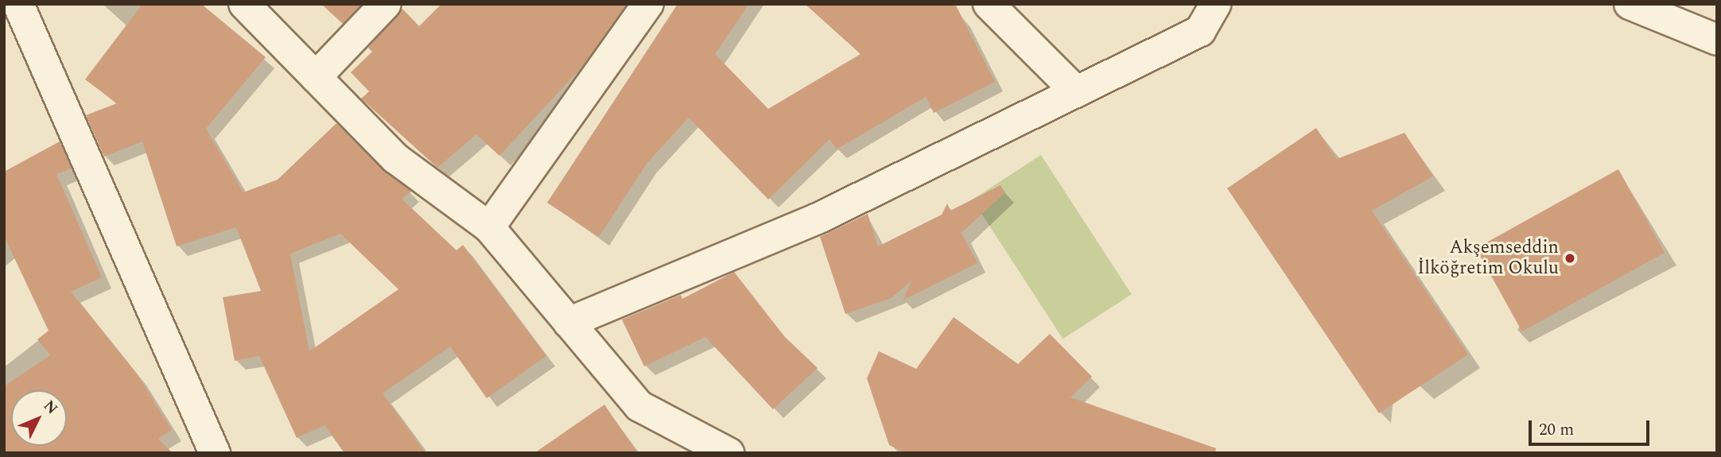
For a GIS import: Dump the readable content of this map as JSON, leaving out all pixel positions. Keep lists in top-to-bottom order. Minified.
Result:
{"places":["Akşemseddin İlköğretim Okulu"],"scale_bar":"20 m","north":"top right"}
